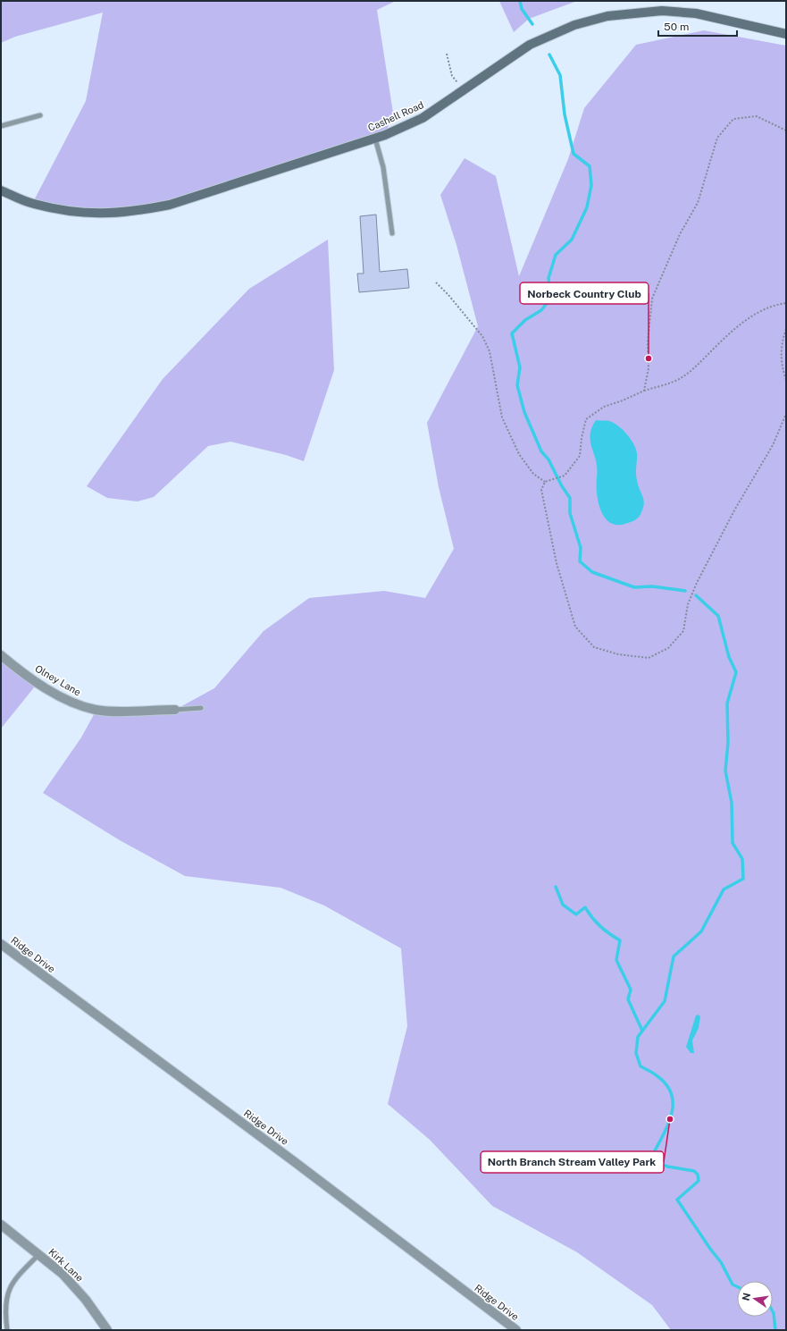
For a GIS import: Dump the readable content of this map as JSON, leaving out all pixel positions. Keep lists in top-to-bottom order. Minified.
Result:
{"streets":{"street":["Cashell Road","Olney Lane","Ridge Drive","Kirk Lane"]},"places":["Norbeck Country Club","North Branch Stream Valley Park"],"scale_bar":"50 m","north":"left"}
